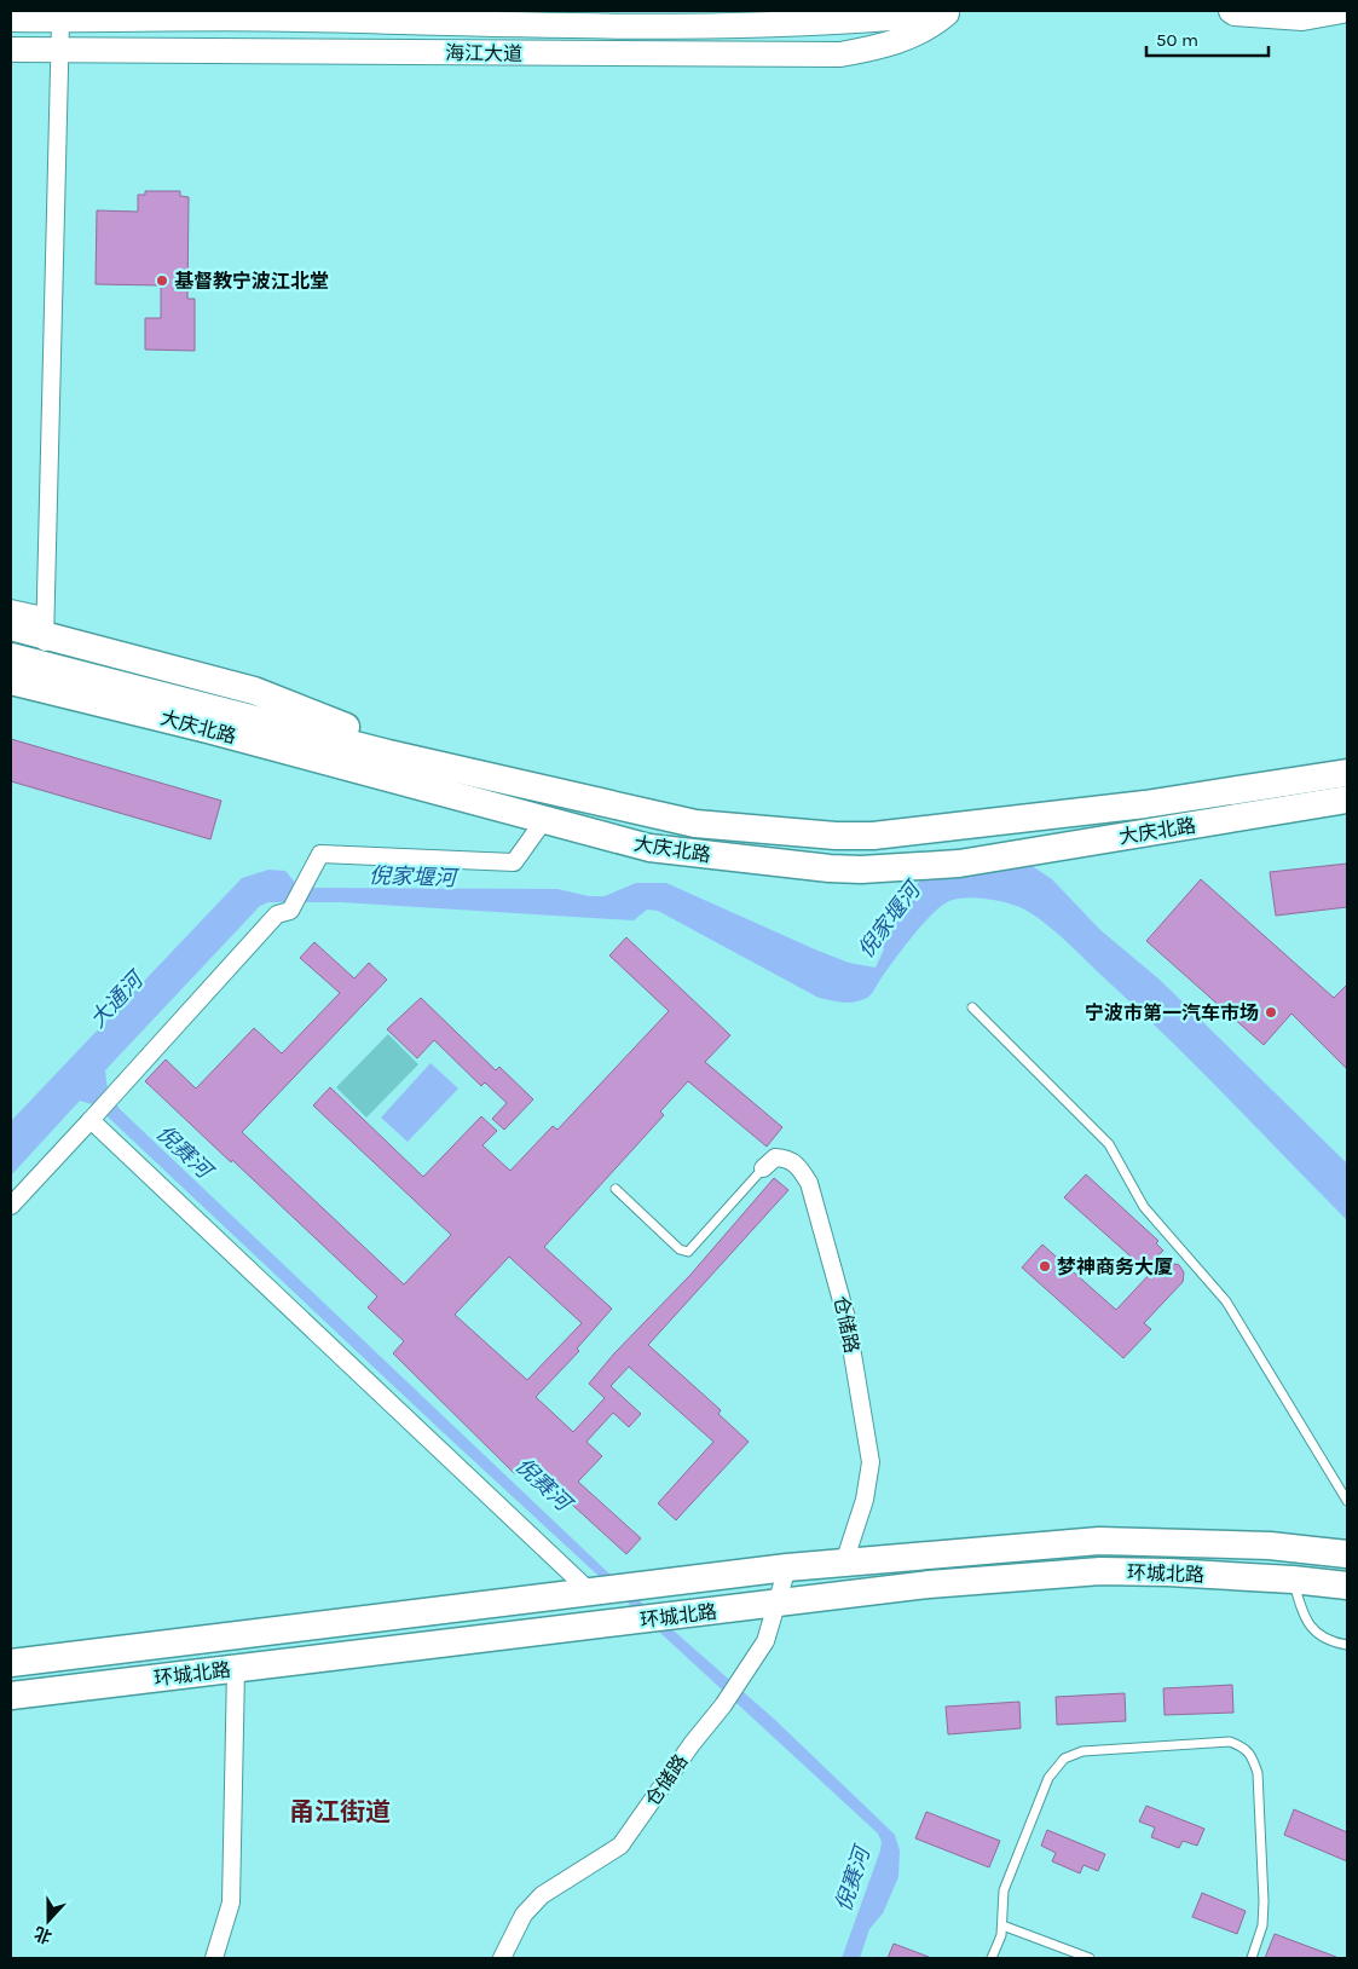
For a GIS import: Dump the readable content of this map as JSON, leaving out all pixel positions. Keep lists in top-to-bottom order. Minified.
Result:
{"streets":{"main road":["海江大道","大庆北路","环城北路"],"street":["仓储路"]},"crossings":[["仓储路","环城北路"]],"districts":["甬江街道"],"water":["倪家堰河","大通河","倪赛河"],"places":["基督教宁波江北堂","宁波市第一汽车市场","梦神商务大厦"],"scale_bar":"50 m","north":"bottom"}
